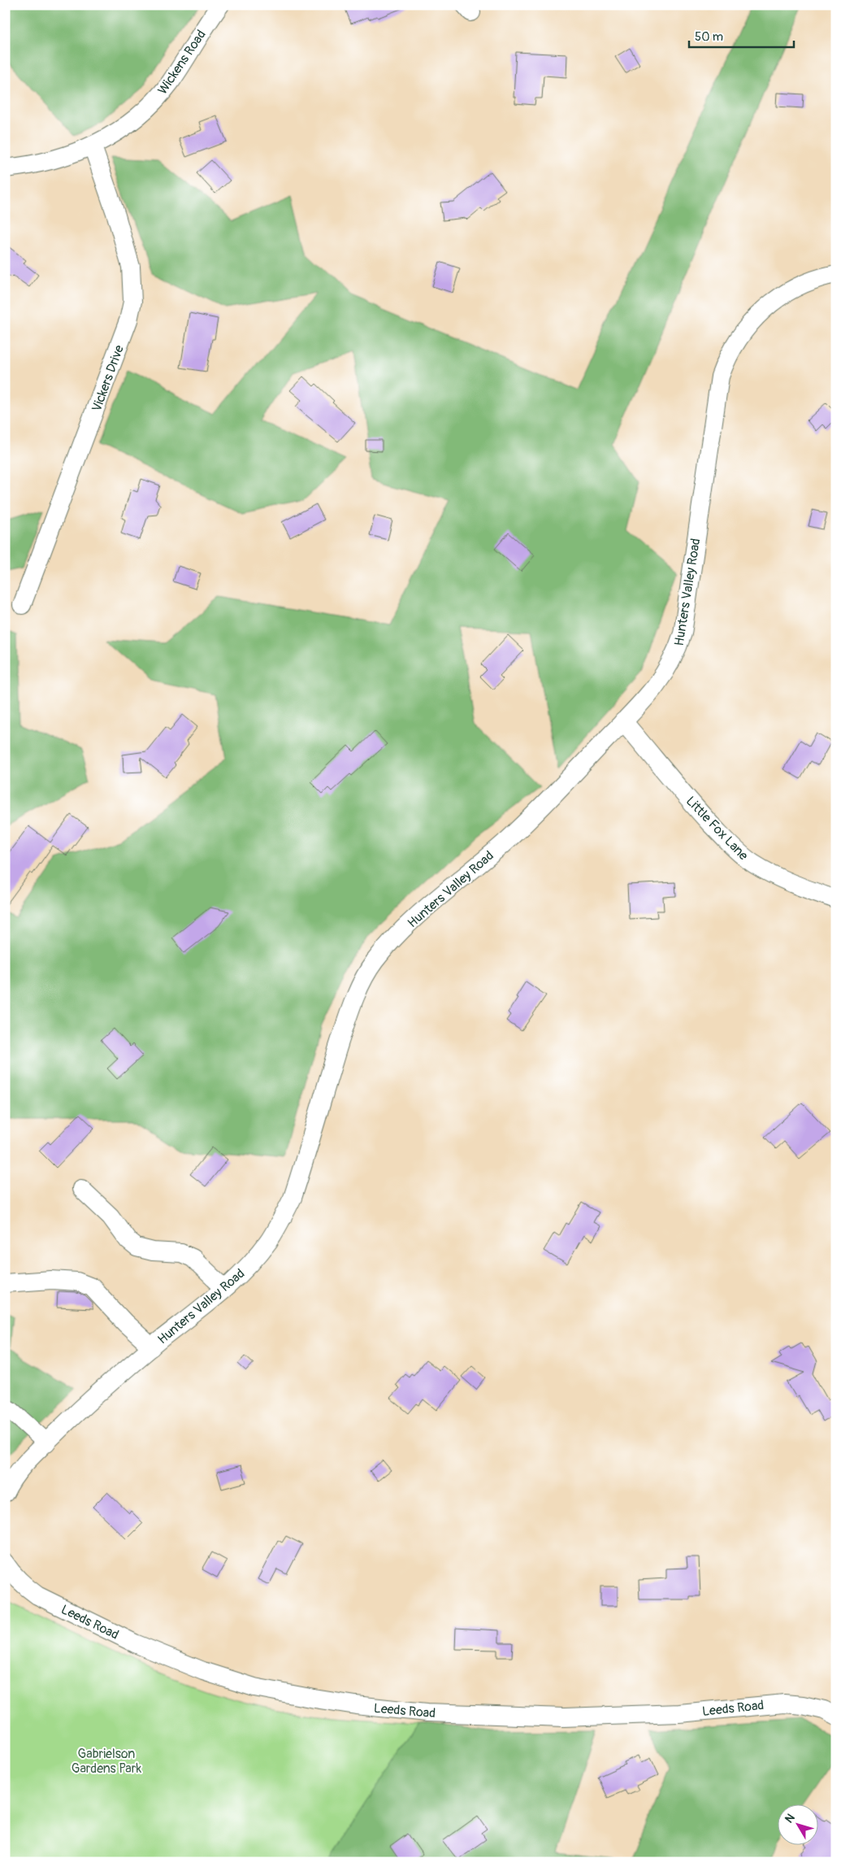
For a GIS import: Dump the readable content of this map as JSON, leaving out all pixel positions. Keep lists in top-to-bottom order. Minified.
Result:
{"streets":{"street":["Wickens Road","Vickers Drive","Hunters Valley Road","Little Fox Lane","Leeds Road"]},"crossings":[["Wickens Road","Vickers Drive"],["Hunters Valley Road","Little Fox Lane"]],"parks":["Gabrielson Gardens Park"],"scale_bar":"50 m","north":"top left"}
